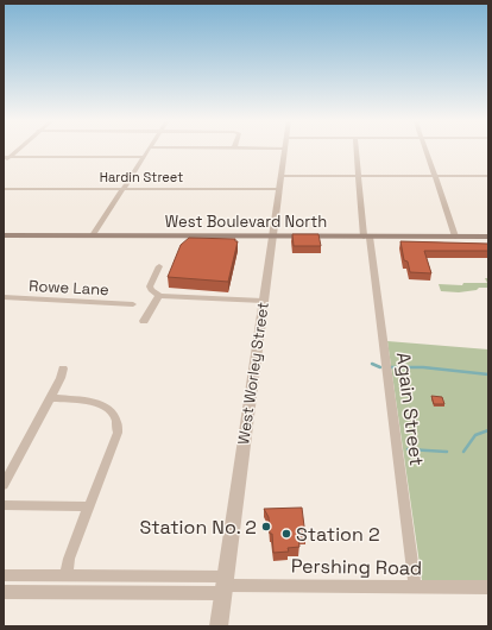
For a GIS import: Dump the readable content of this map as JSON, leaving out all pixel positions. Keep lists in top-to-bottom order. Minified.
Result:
{"streets":{"main road":["West Boulevard North"],"street":["Hardin Street","Rowe Lane","West Worley Street","Again Street","Pershing Road"]},"crossings":[["Hardin Street","West Worley Street"],["West Boulevard North","West Worley Street"],["West Boulevard North","Again Street"],["West Worley Street","Pershing Road"],["Again Street","Pershing Road"]],"places":["Station No. 2","Station 2"]}
